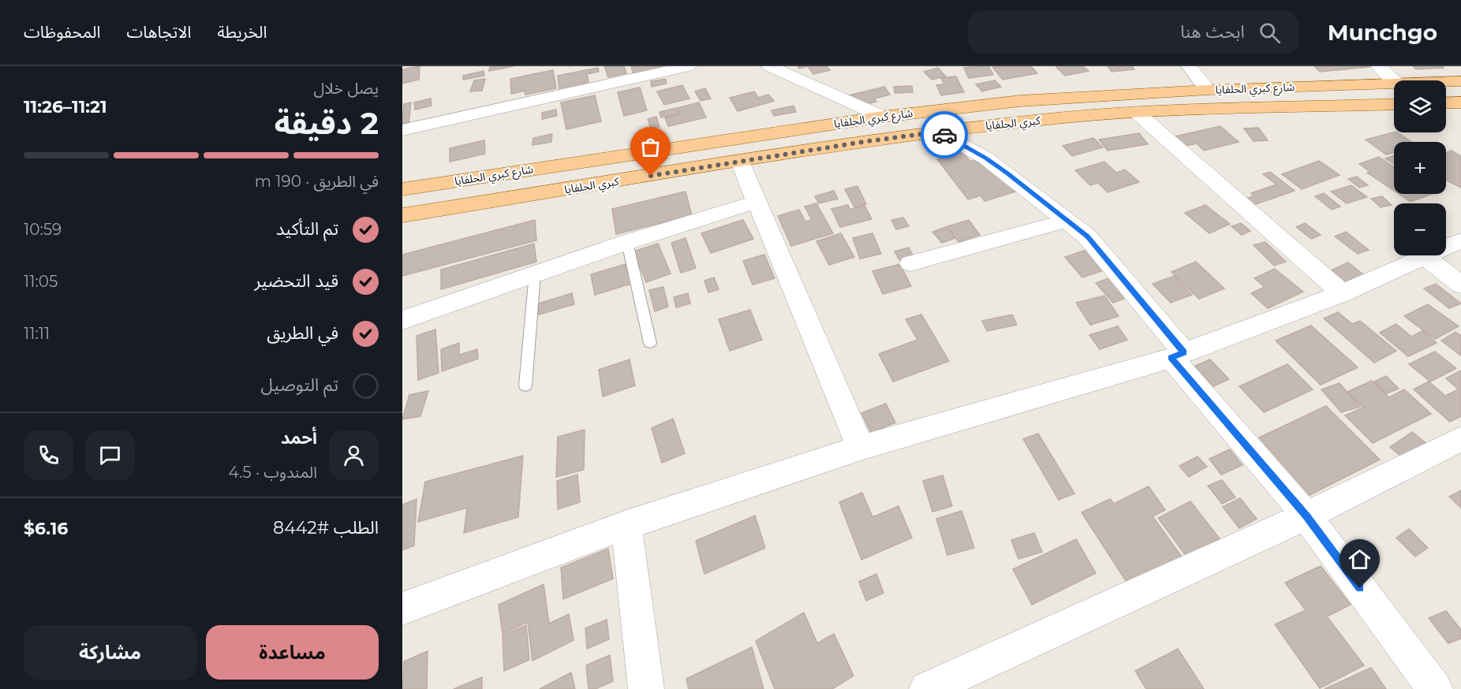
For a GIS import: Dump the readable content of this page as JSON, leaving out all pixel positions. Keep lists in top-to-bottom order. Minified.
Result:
{"streets":{"main road":["شارع كبري الحلفايا","كبري الحلفايا"]},"page":{"header":"Munchgo","search":"ابحث هنا","nav":["الخريطة","الاتجاهات","المحفوظات"],"heading":["2 دقيقة","يصل خلال","11:21–11:26"],"panel":["أحمد","المندوب · 4.5","الطلب #8442","$6.16"],"map_buttons":["+","−"],"bar":"في الطريق · 190 m","list":[["تم التأكيد","10:59"],["قيد التحضير","11:05"],["في الطريق","11:11"],"تم التوصيل"],"buttons":["مساعدة","مشاركة"]}}
